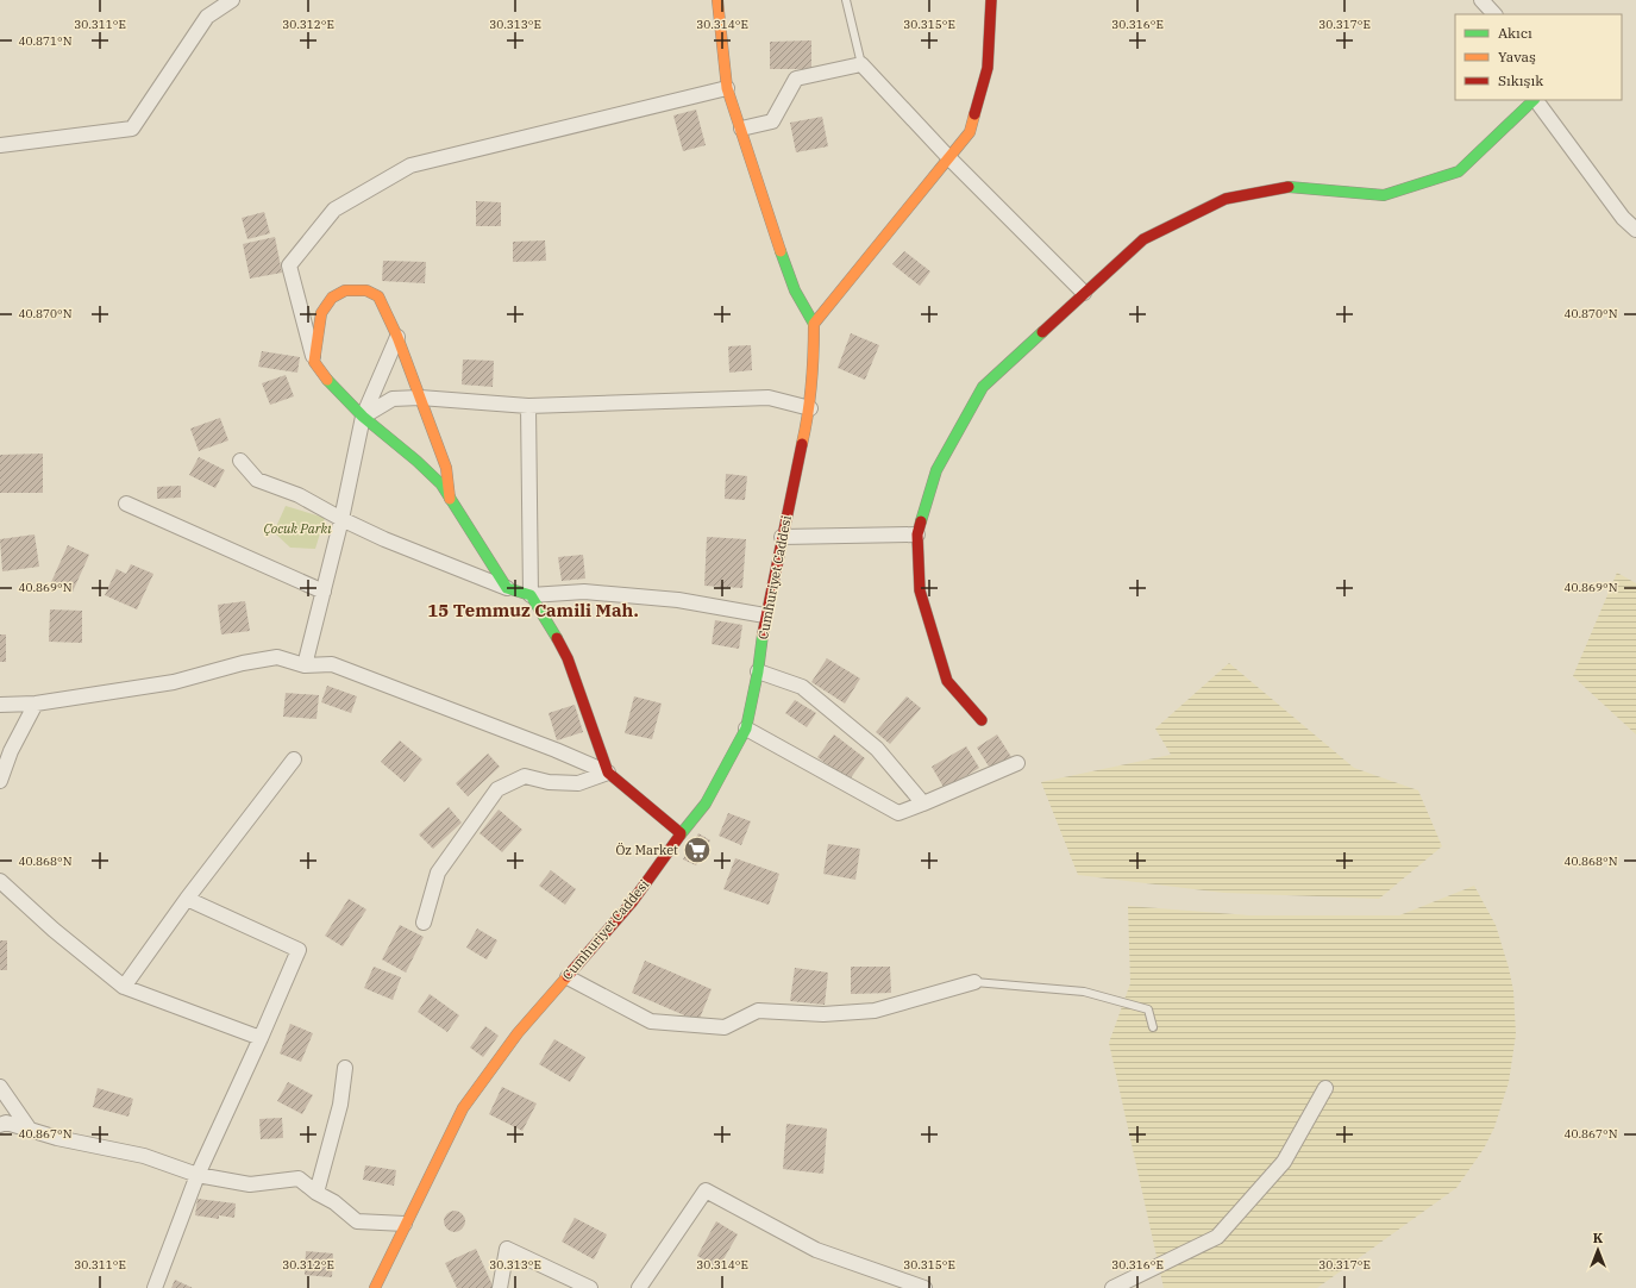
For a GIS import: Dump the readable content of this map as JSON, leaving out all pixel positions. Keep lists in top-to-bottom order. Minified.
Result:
{"streets":{"street":["Cumhuriyet Caddesi"]},"districts":["15 Temmuz Camili Mah."],"parks":["Çocuk Parkı"],"places":{"supermarket":["Öz Market"]},"legend":["Akıcı","Yavaş","Sıkışık"],"north":"top","coordinates":["30.311°E","30.312°E","30.313°E","30.314°E","30.315°E","30.316°E","30.317°E","40.871°N","40.870°N","40.869°N","40.868°N","40.867°N"]}
